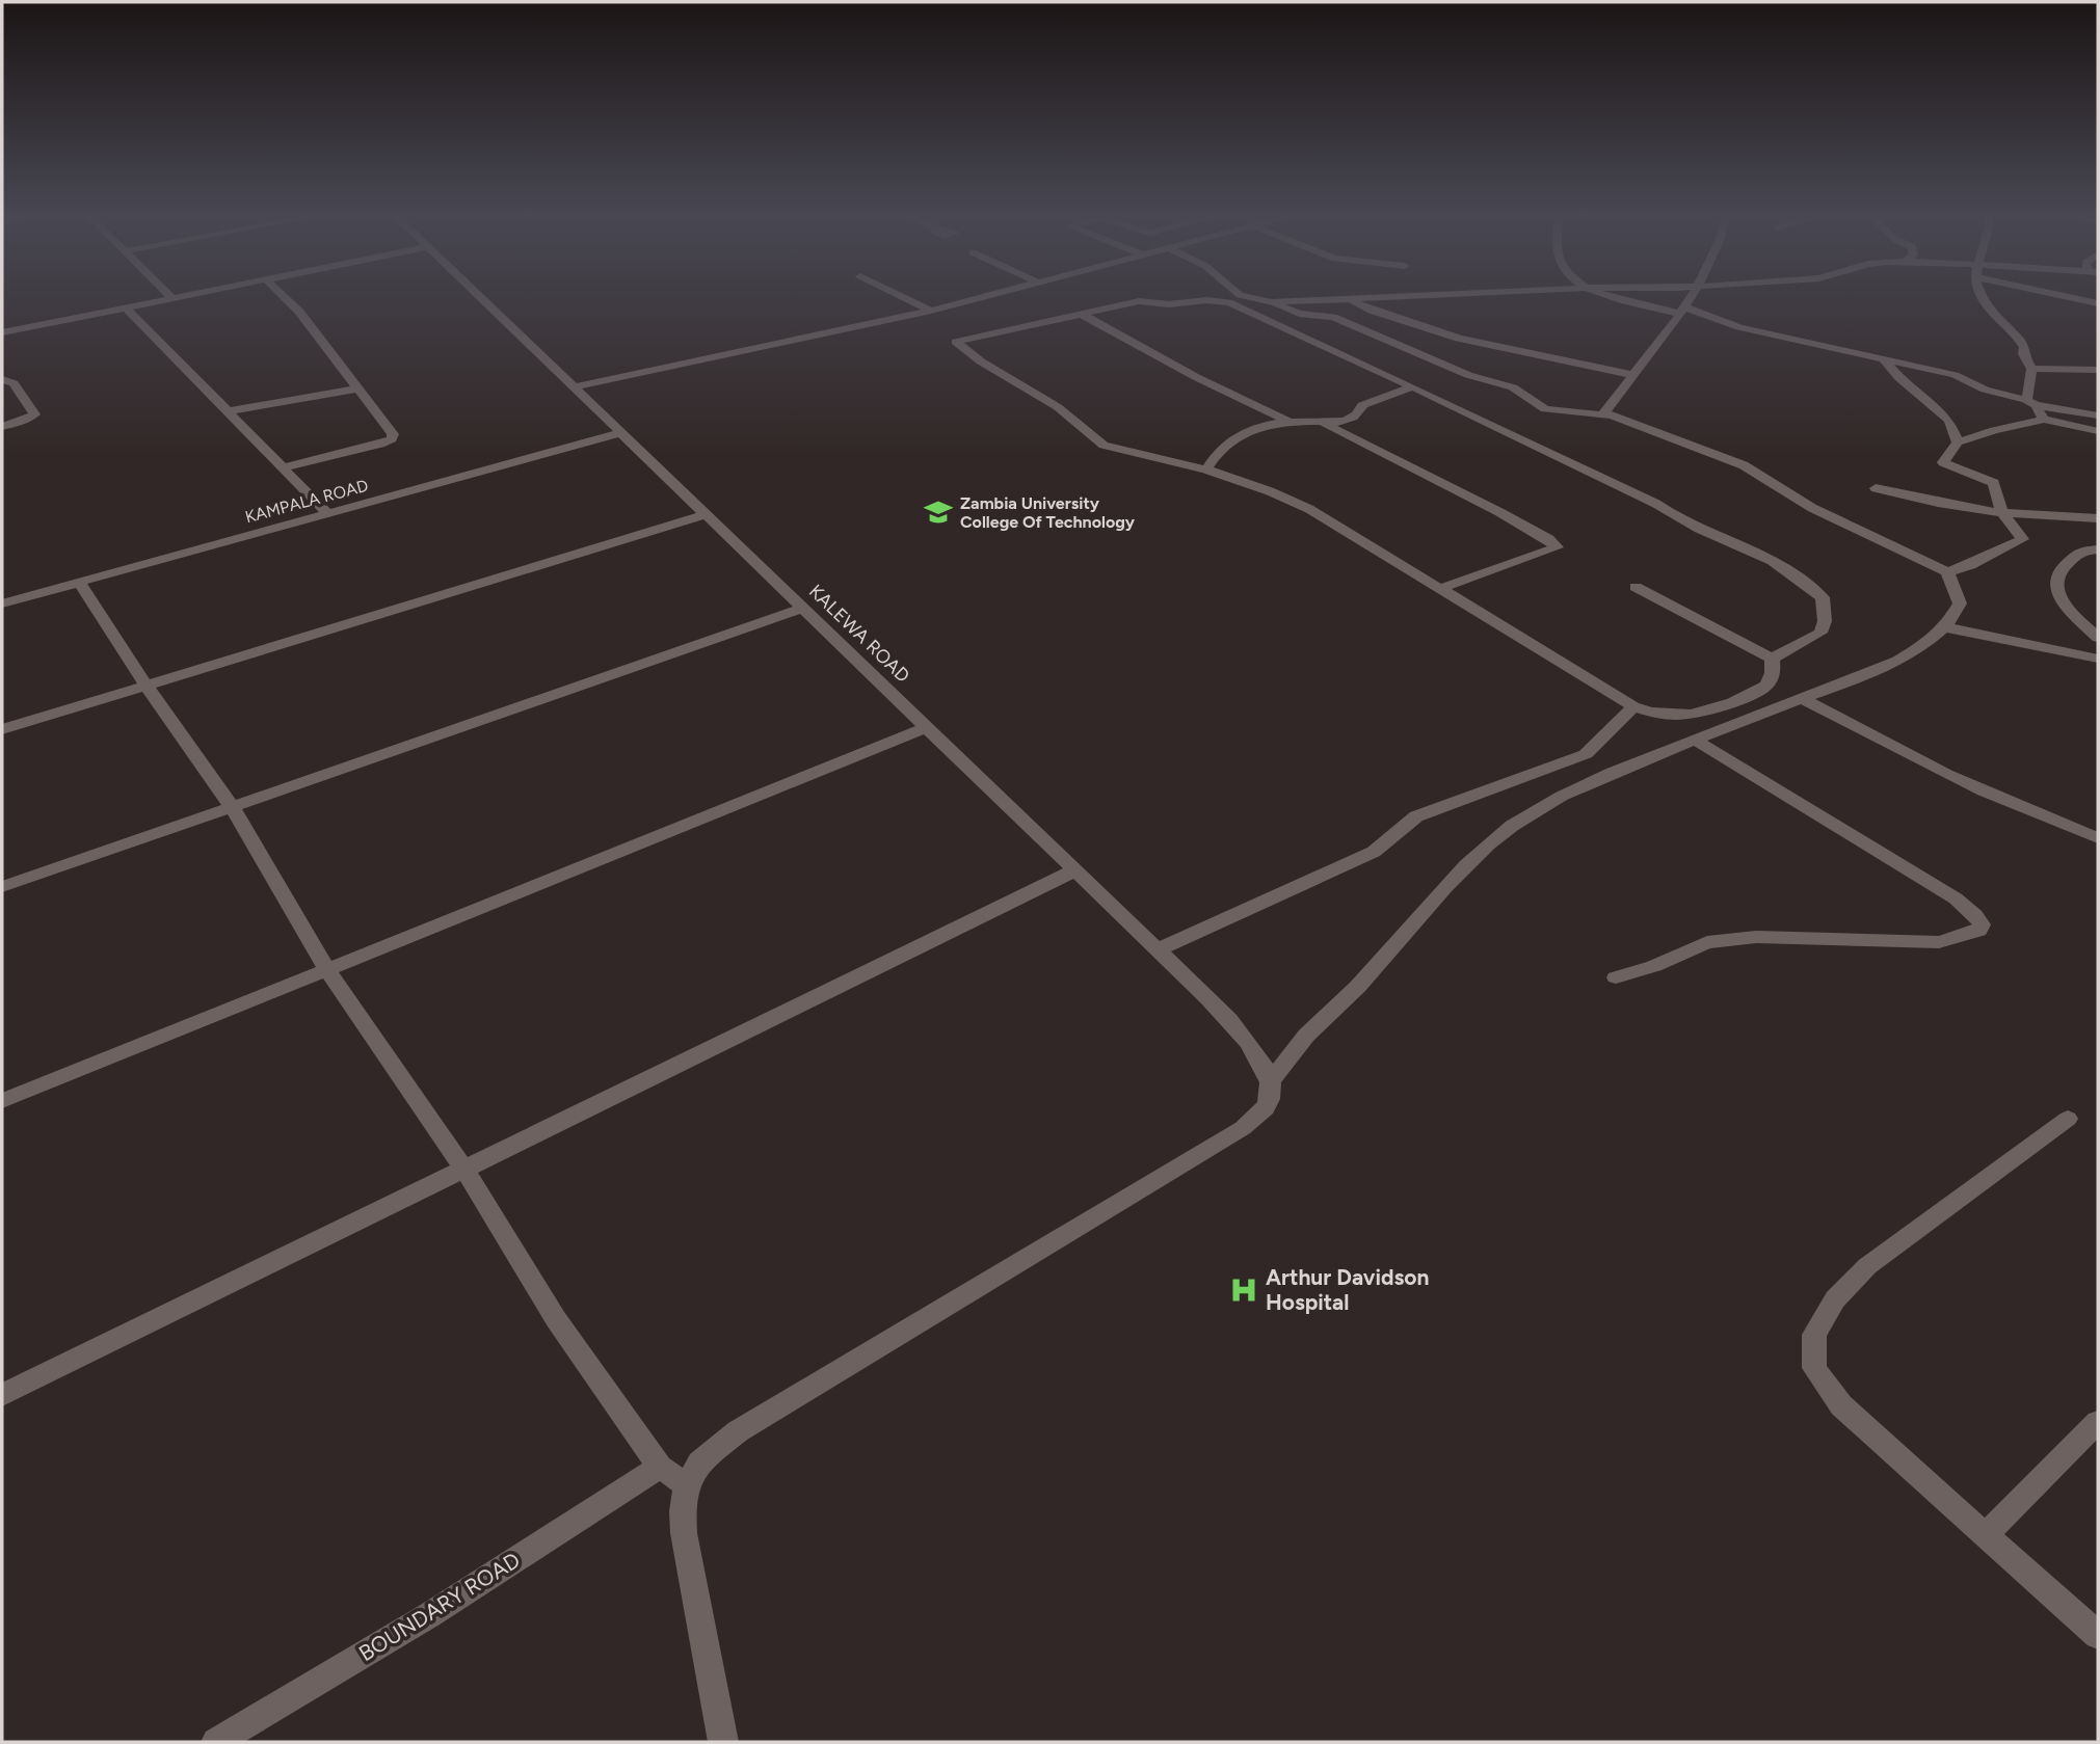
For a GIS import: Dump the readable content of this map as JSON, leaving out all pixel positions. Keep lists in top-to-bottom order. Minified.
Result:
{"streets":{"street":["KAMPALA ROAD","KALEWA ROAD","BOUNDARY ROAD"]},"crossings":[["KAMPALA ROAD","KALEWA ROAD"]],"places":{"school or university":["Zambia University College Of Technology"],"hospital":["Arthur Davidson Hospital"]}}
